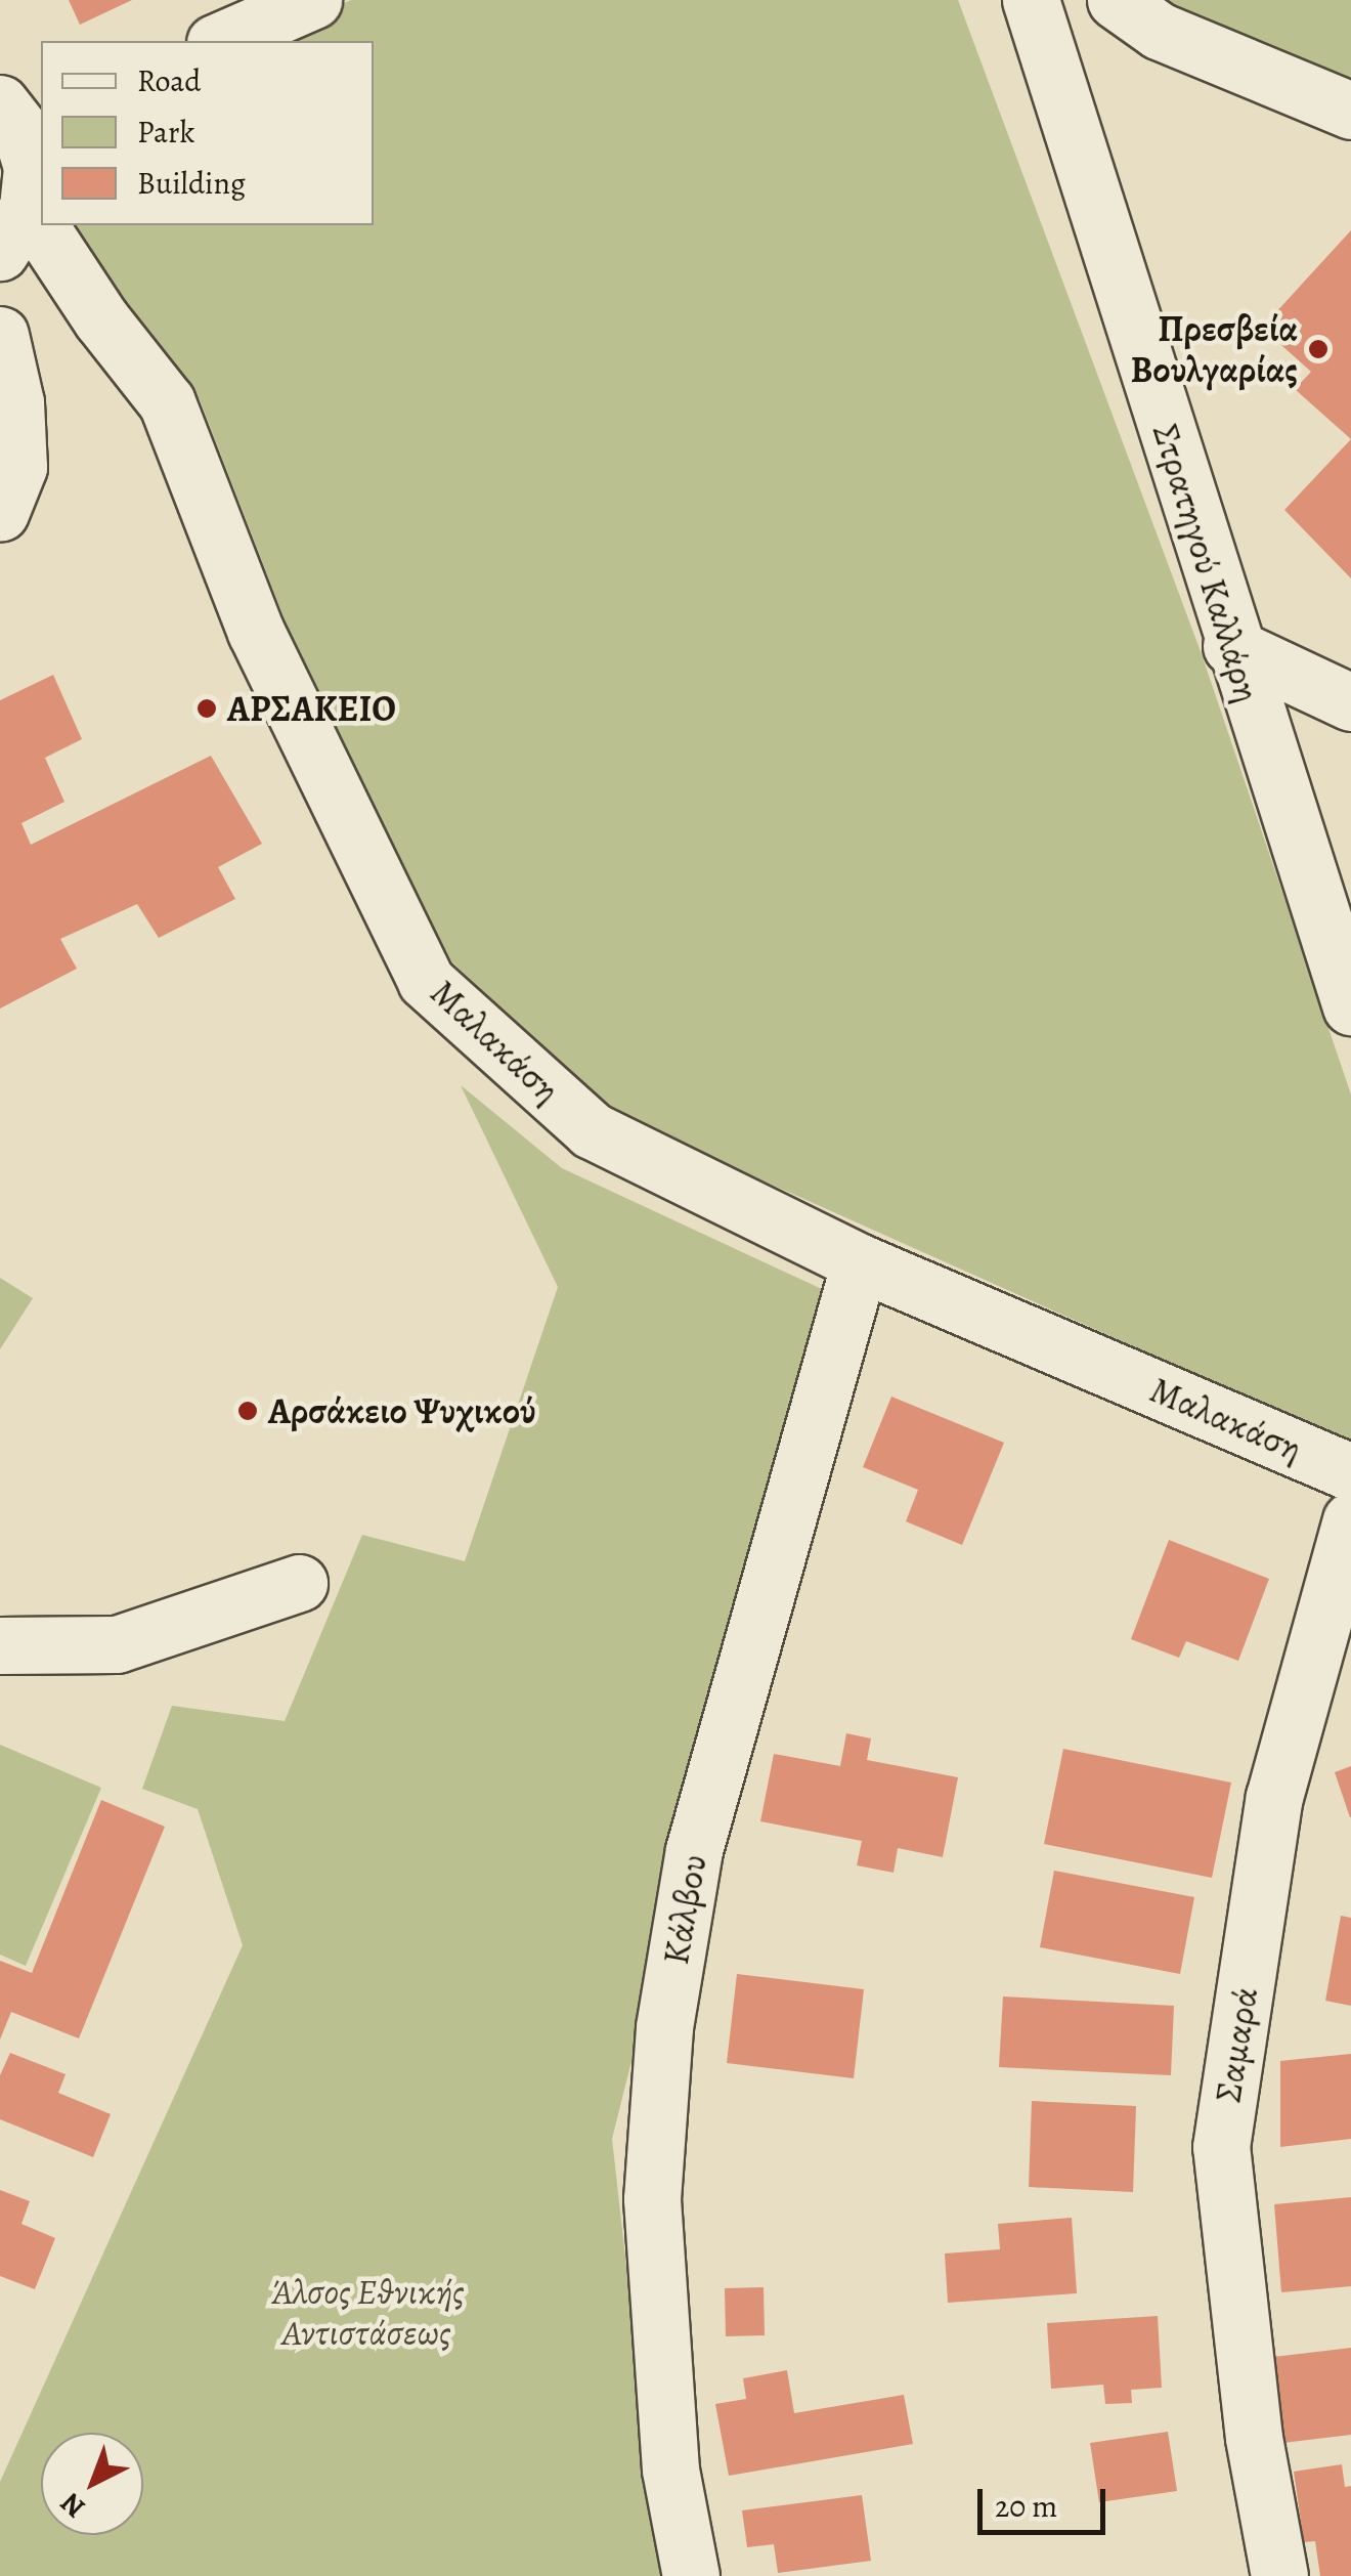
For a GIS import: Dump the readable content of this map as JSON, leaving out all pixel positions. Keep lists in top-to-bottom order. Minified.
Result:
{"streets":{"street":["Στρατηγού Καλλάρη","Μαλακάση","Κάλβου","Σαμαρά"]},"crossings":[["Μαλακάση","Κάλβου"]],"parks":["Άλσος Εθνικής Αντιστάσεως"],"places":["Πρεσβεία Βουλγαρίας","ΑΡΣΑΚΕΙΟ","Αρσάκειο Ψυχικού"],"legend":["Road","Park","Building"],"scale_bar":"20 m","north":"bottom left"}
